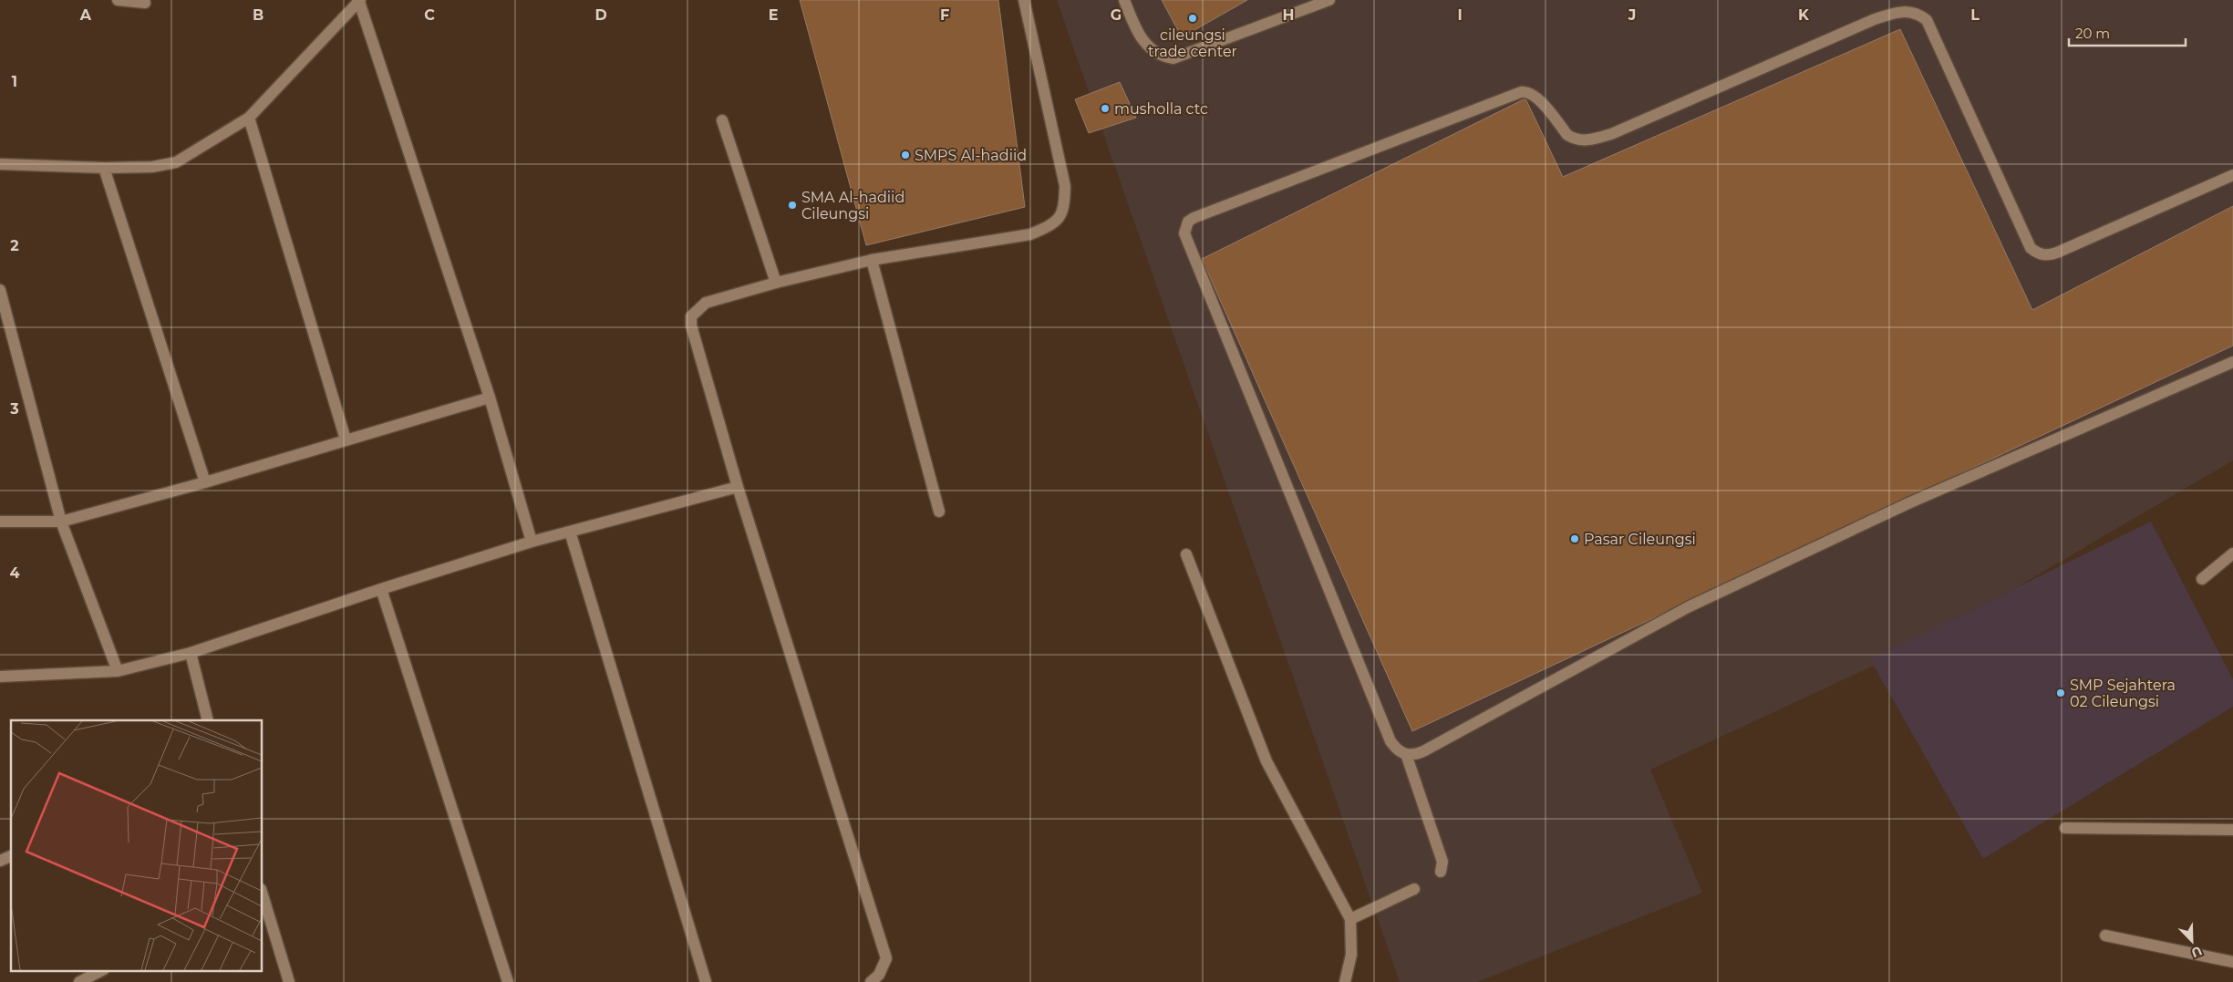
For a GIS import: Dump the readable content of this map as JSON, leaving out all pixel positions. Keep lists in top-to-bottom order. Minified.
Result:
{"places":["cileungsi trade center","musholla ctc","SMPS Al-hadiid","SMA Al-hadiid Cileungsi","Pasar Cileungsi","SMP Sejahtera 02 Cileungsi"],"scale_bar":"20 m","north":"bottom right","grid":{"columns":["A","B","C","D","E","F","G","H","I","J","K","L"],"rows":["1","2","3","4"]}}
